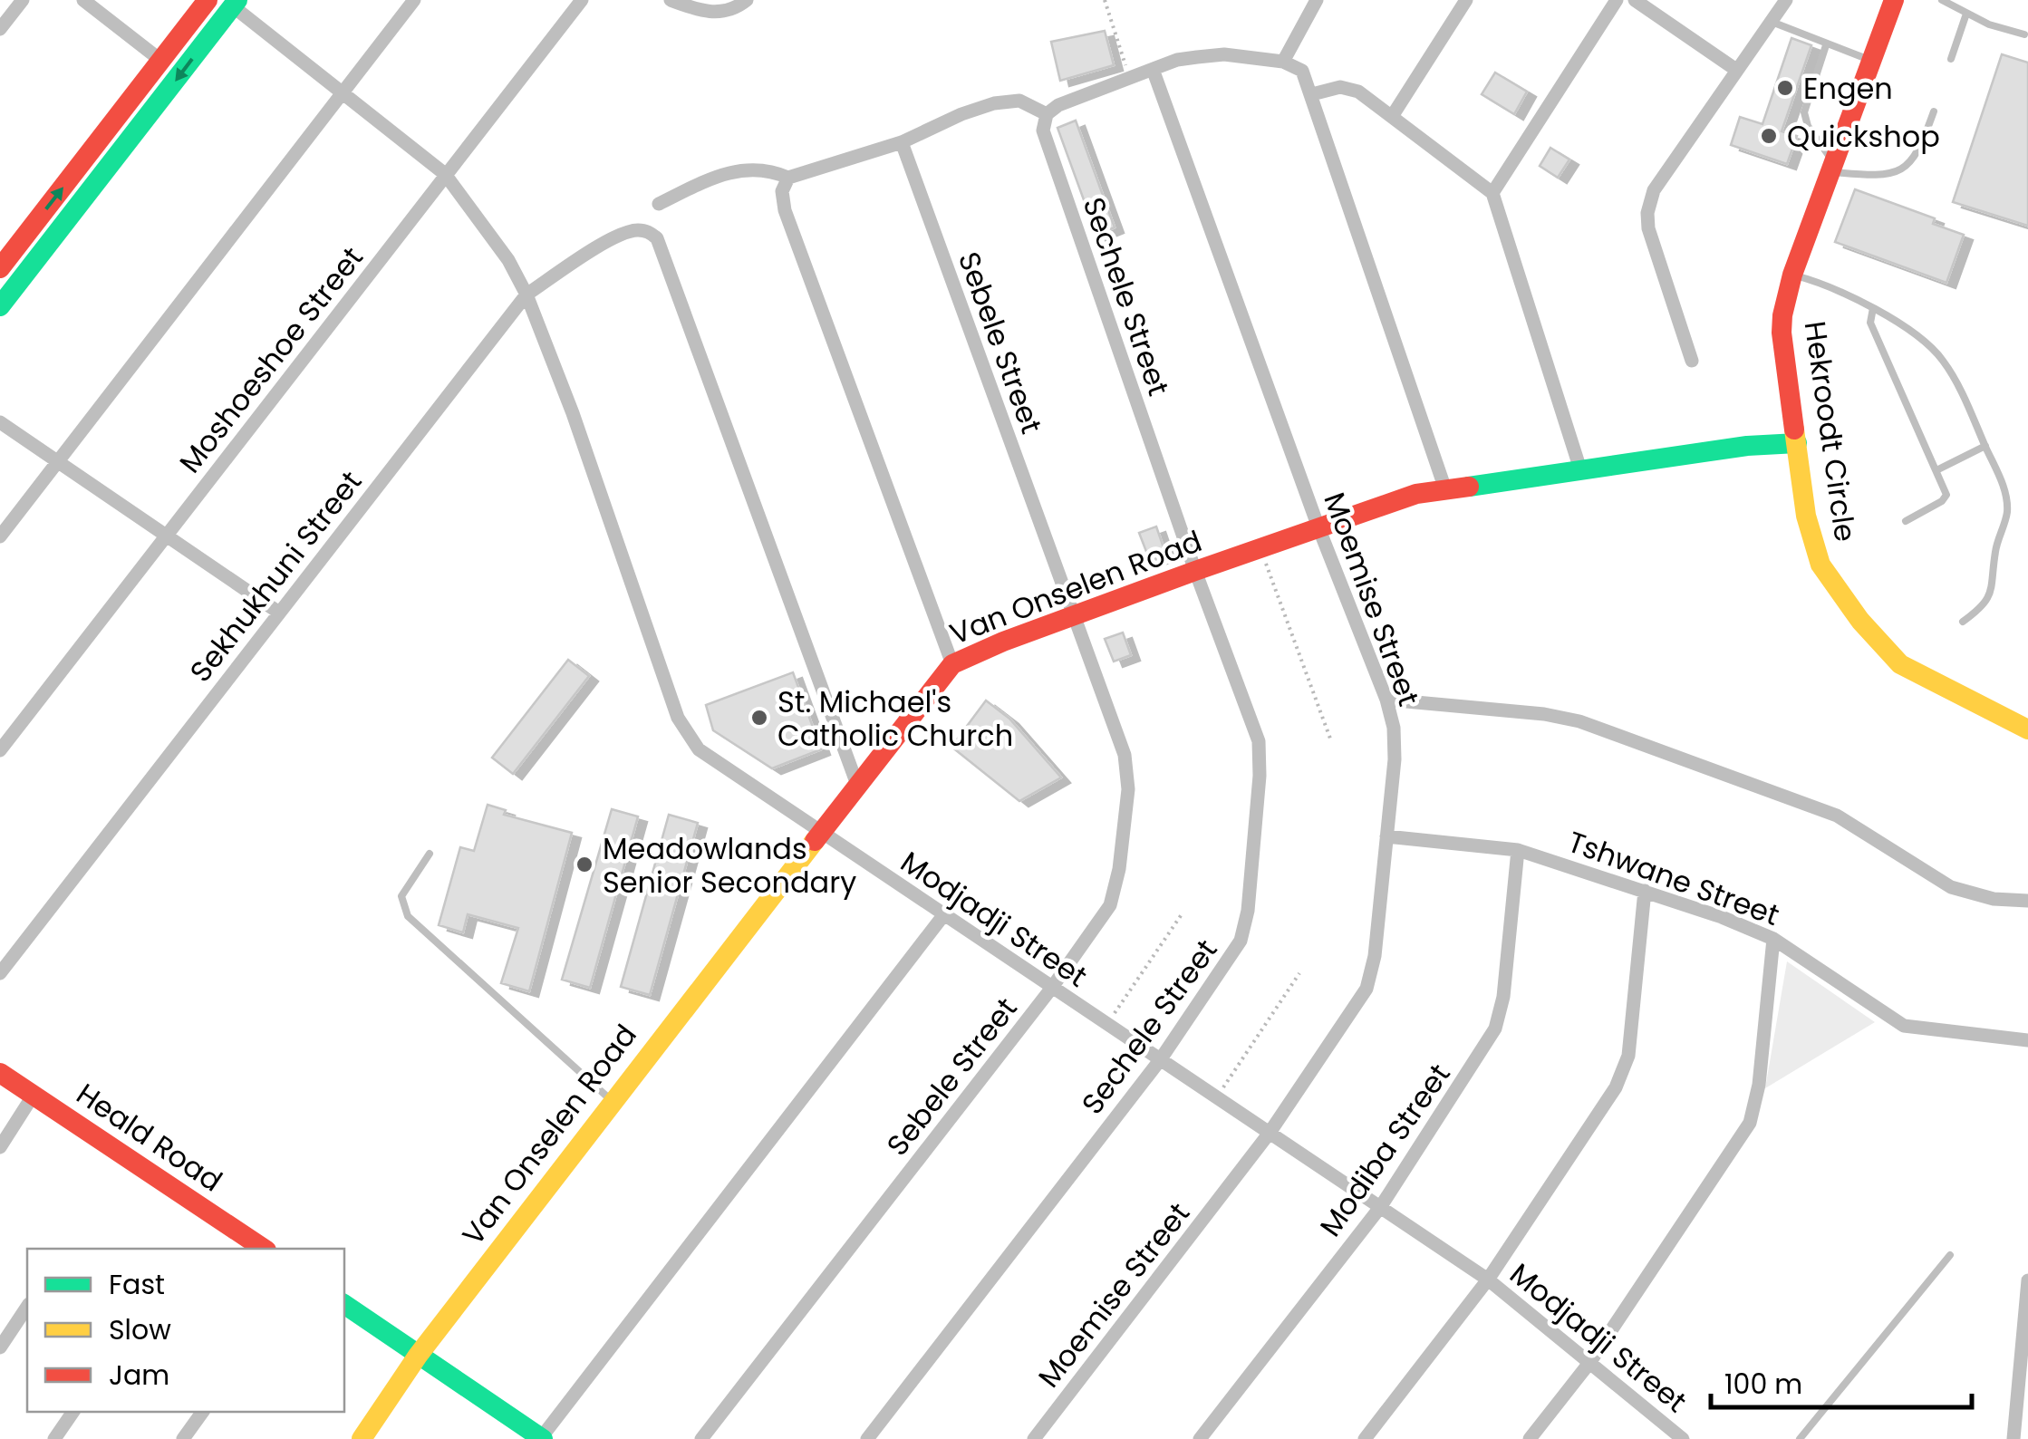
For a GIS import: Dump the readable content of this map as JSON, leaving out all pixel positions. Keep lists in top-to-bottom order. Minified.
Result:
{"streets":{"street":["Sechele Street","Sebele Street","Moshoeshoe Street","Hekroodt Circle","Sekhukhuni Street","Van Onselen Road","Moemise Street","Tshwane Street","Modjadji Street","Heald Road","Modiba Street"]},"crossings":[["Sechele Street","Van Onselen Road"],["Sechele Street","Modjadji Street"],["Sebele Street","Van Onselen Road"],["Sebele Street","Modjadji Street"],["Moshoeshoe Street","Modjadji Street"],["Hekroodt Circle","Van Onselen Road"],["Sekhukhuni Street","Van Onselen Road"],["Sekhukhuni Street","Modjadji Street"],["Van Onselen Road","Moemise Street"],["Van Onselen Road","Modjadji Street"],["Moemise Street","Tshwane Street"],["Moemise Street","Modjadji Street"],["Tshwane Street","Modiba Street"],["Modjadji Street","Modiba Street"]],"places":["Engen","Quickshop","St. Michael's Catholic Church","Meadowlands Senior Secondary"],"legend":["Fast","Slow","Jam"],"scale_bar":"100 m"}
